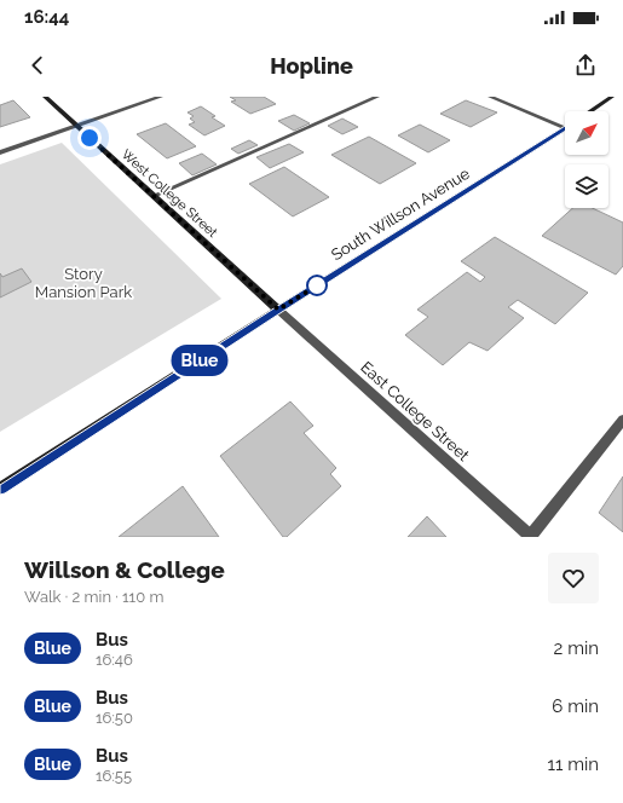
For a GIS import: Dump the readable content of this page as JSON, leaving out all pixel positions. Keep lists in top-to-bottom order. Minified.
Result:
{"streets":{"main road":["West College Street","South Willson Avenue"],"street":["East College Street"]},"crossings":[["West College Street","South Willson Avenue"],["West College Street","East College Street"],["South Willson Avenue","East College Street"]],"parks":["Story Mansion Park"],"lines":["bus line Blue"],"north":"top right","page":{"status":"16:44","header":"Hopline","on_map":"Blue","heading":["Willson & College","Walk · 2 min · 110 m"],"list":[{"mark":"Blue","name":"Bus","note":"16:46","value":"2 min"},{"mark":"Blue","name":"Bus","note":"16:50","value":"6 min"},{"mark":"Blue","name":"Bus","note":"16:55","value":"11 min"}]}}
